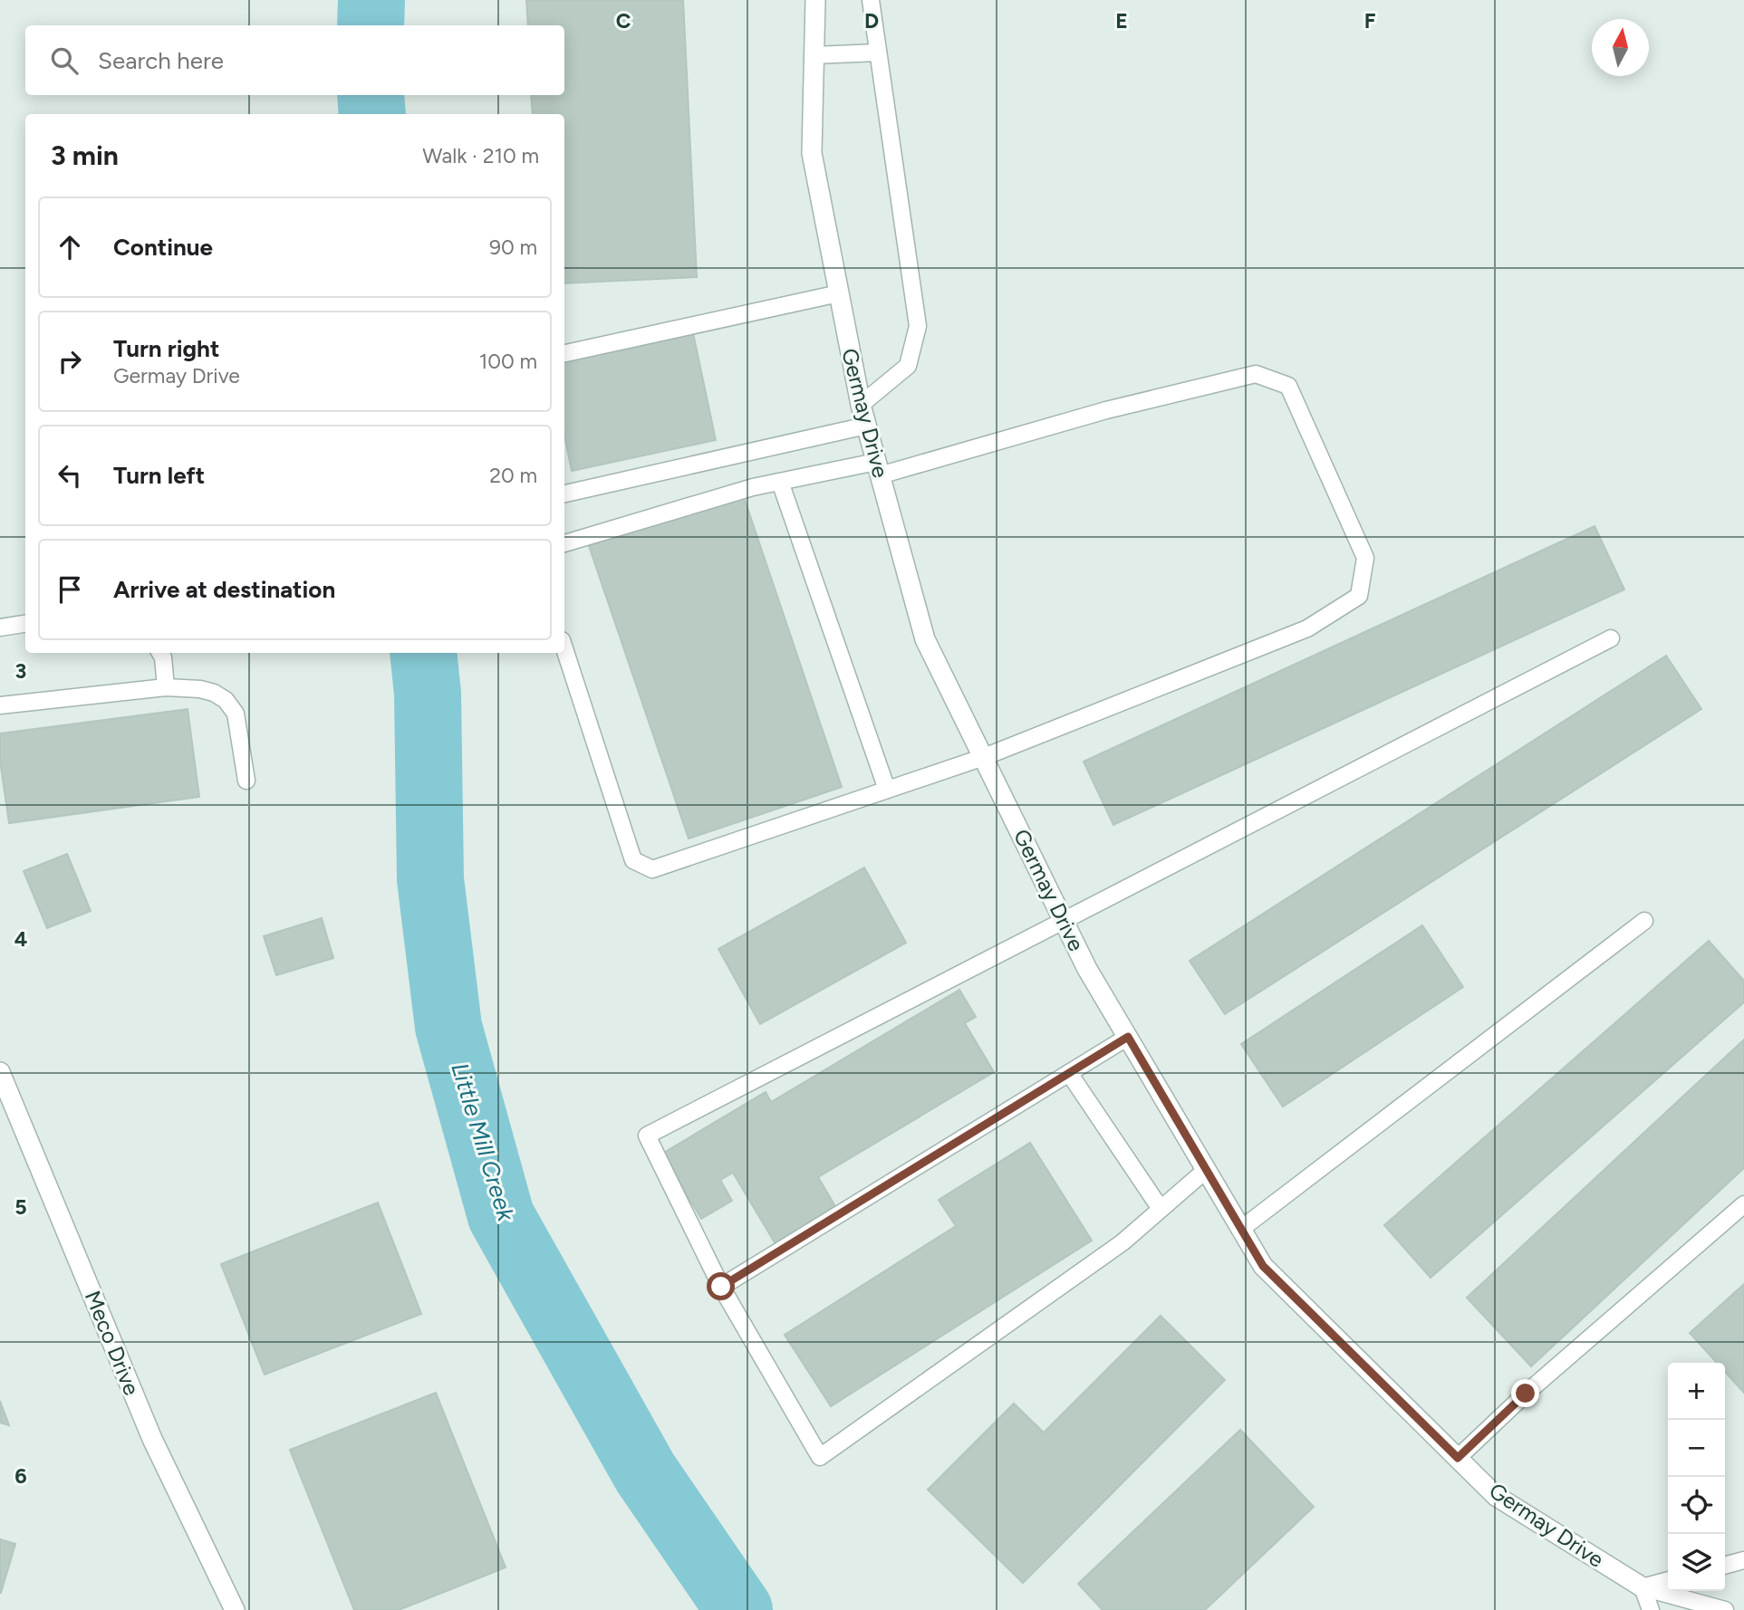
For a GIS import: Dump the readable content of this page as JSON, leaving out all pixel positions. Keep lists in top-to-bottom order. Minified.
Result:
{"streets":{"street":["Germay Drive","Meco Drive"]},"water":["Little Mill Creek"],"north":"top","page":{"search":"Search here","heading":["3 min","Walk · 210 m"],"list":[["Continue","90 m"],["Turn right","Germay Drive","100 m"],["Turn left","20 m"],"Arrive at destination"],"map_buttons":["+","−"]},"grid":{"columns":["C","D","E","F"],"rows":["3","4","5","6"]}}
